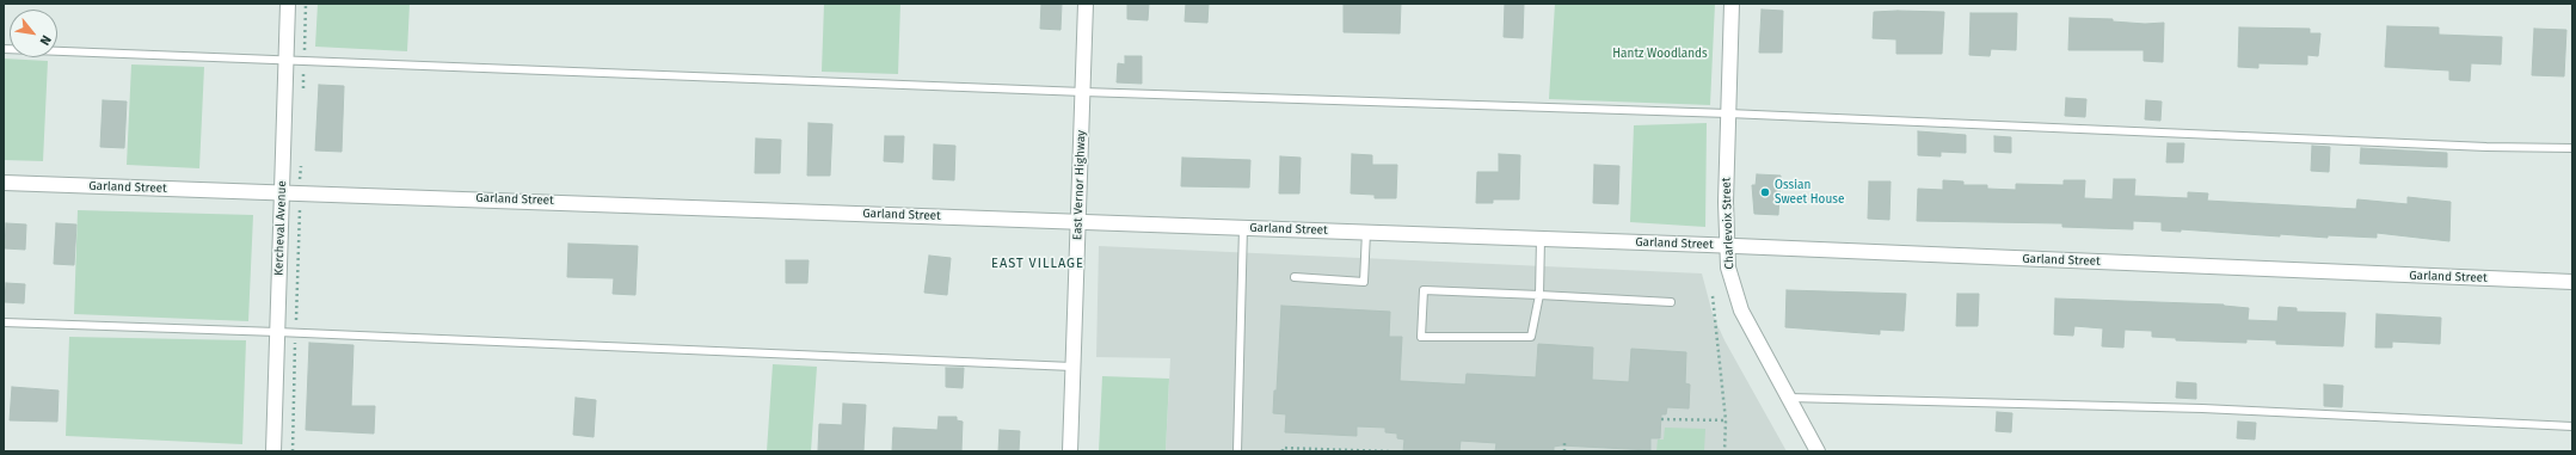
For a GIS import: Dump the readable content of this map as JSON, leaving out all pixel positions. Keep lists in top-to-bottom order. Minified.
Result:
{"streets":{"street":["East Vernor Highway","Garland Street","Charlevoix Street","Kercheval Avenue"]},"crossings":[["East Vernor Highway","Garland Street"],["Garland Street","Charlevoix Street"],["Garland Street","Kercheval Avenue"]],"districts":["EAST VILLAGE"],"parks":["Hantz Woodlands"],"places":["Ossian Sweet House"],"north":"bottom right"}
